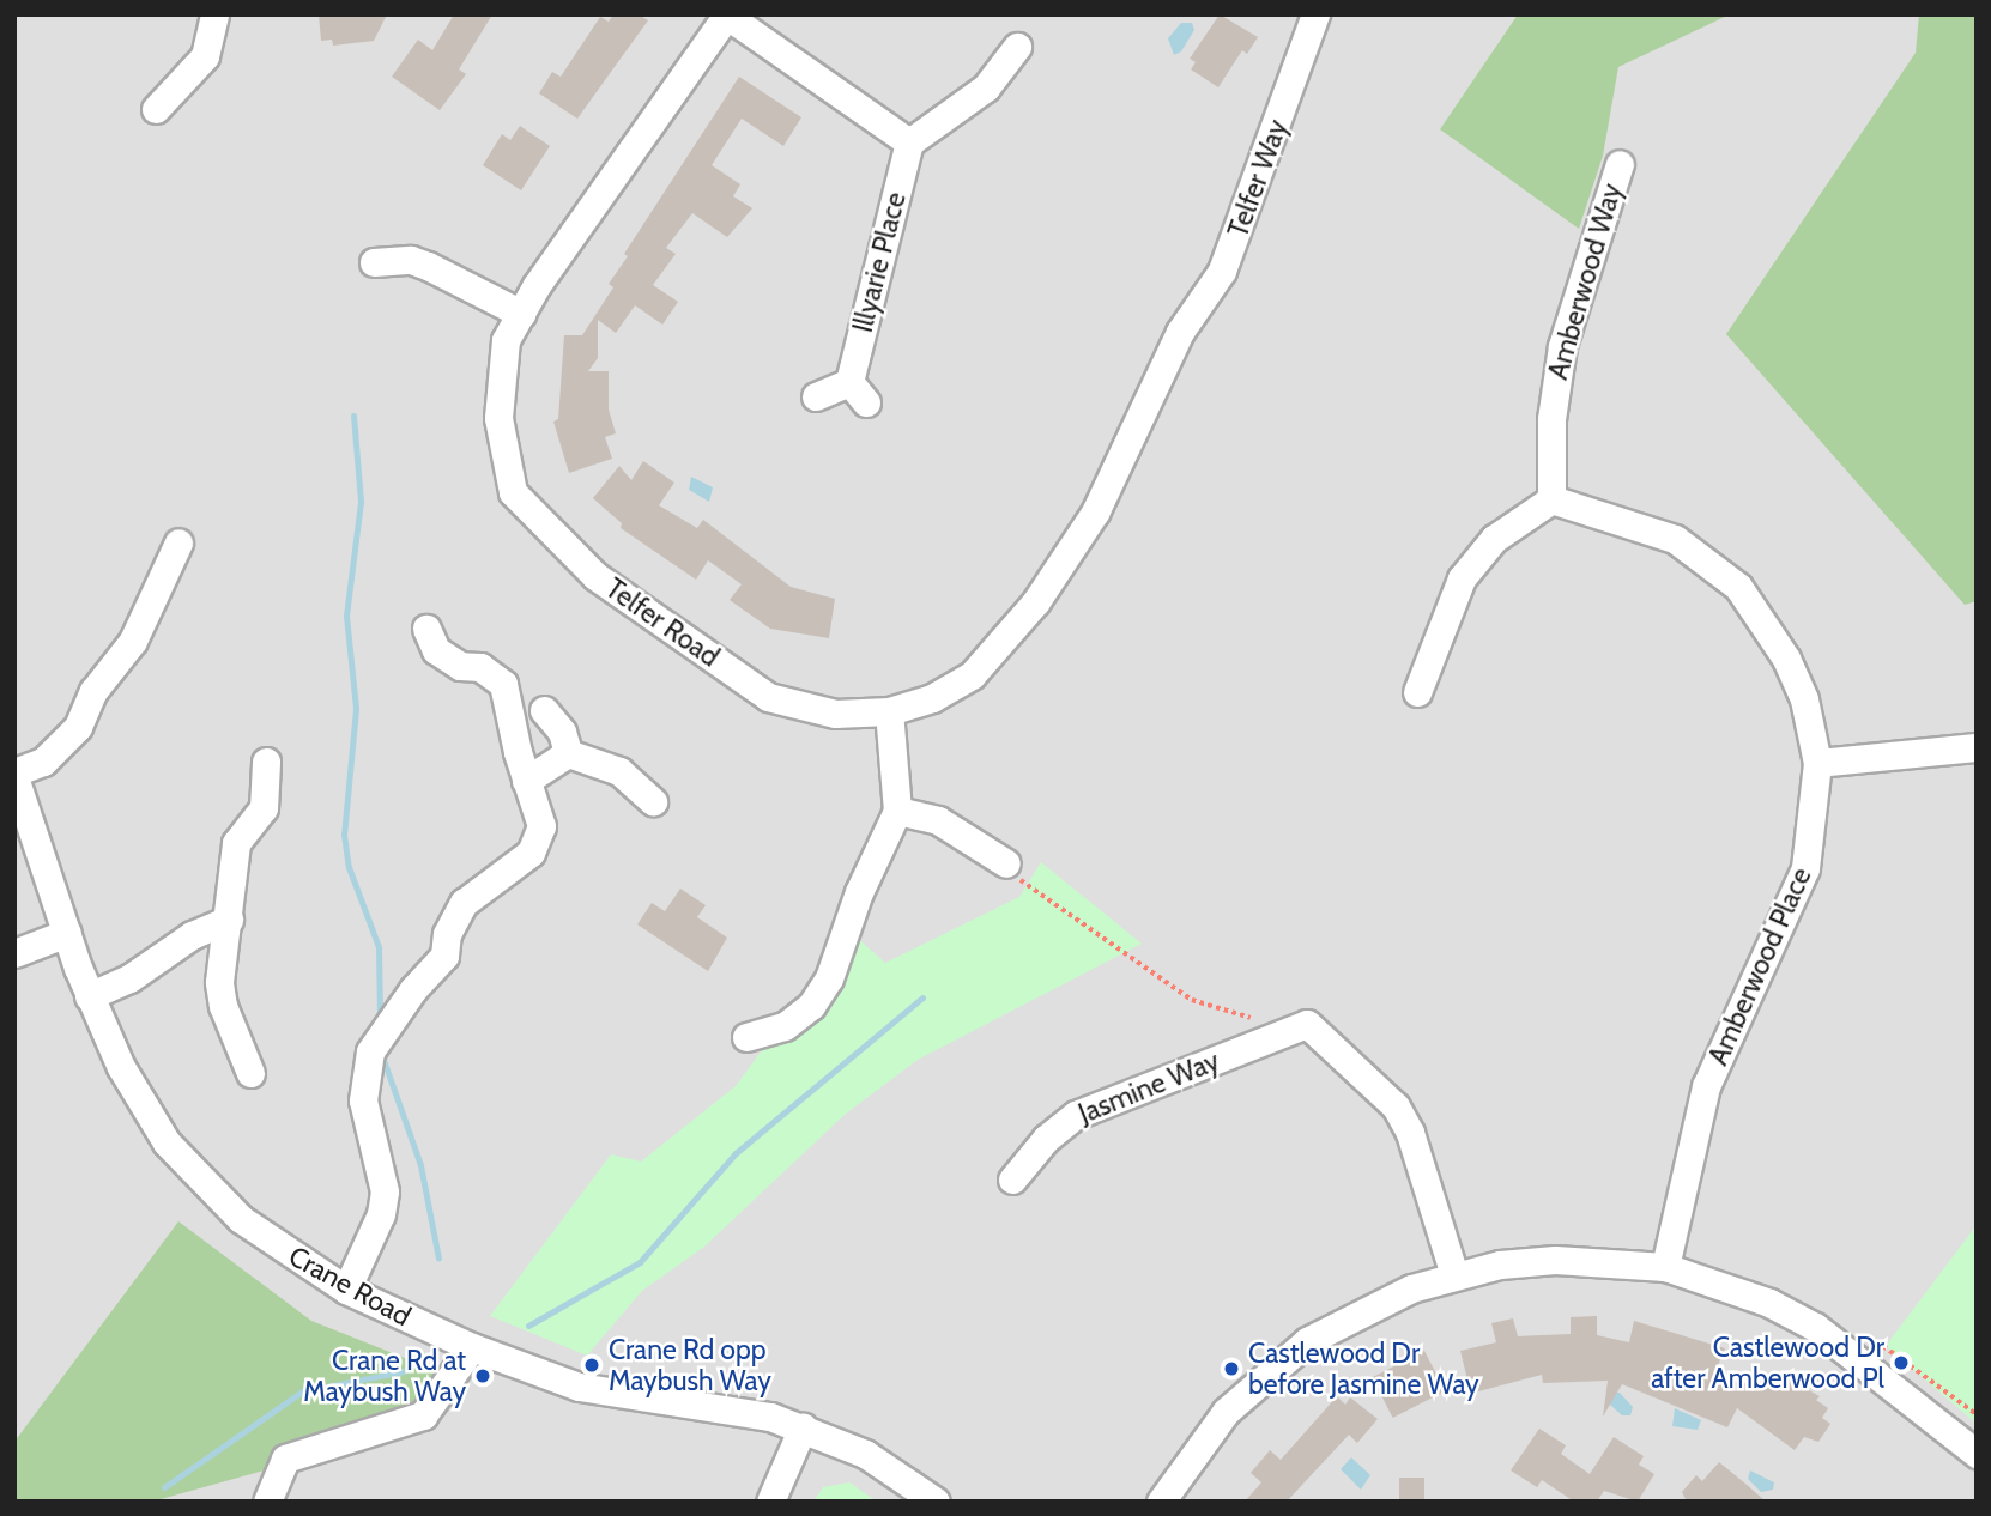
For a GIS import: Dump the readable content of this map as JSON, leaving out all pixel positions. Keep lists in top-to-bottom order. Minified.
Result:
{"streets":{"street":["Telfer Way","Illyarie Place","Amberwood Way","Telfer Road","Amberwood Place","Jasmine Way","Crane Road"]},"crossings":[["Telfer Way","Telfer Road"],["Amberwood Way","Amberwood Place"]],"places":["Castlewood Dr after Amberwood Pl","Crane Rd opp Maybush Way","Castlewood Dr before Jasmine Way","Crane Rd at Maybush Way"]}
